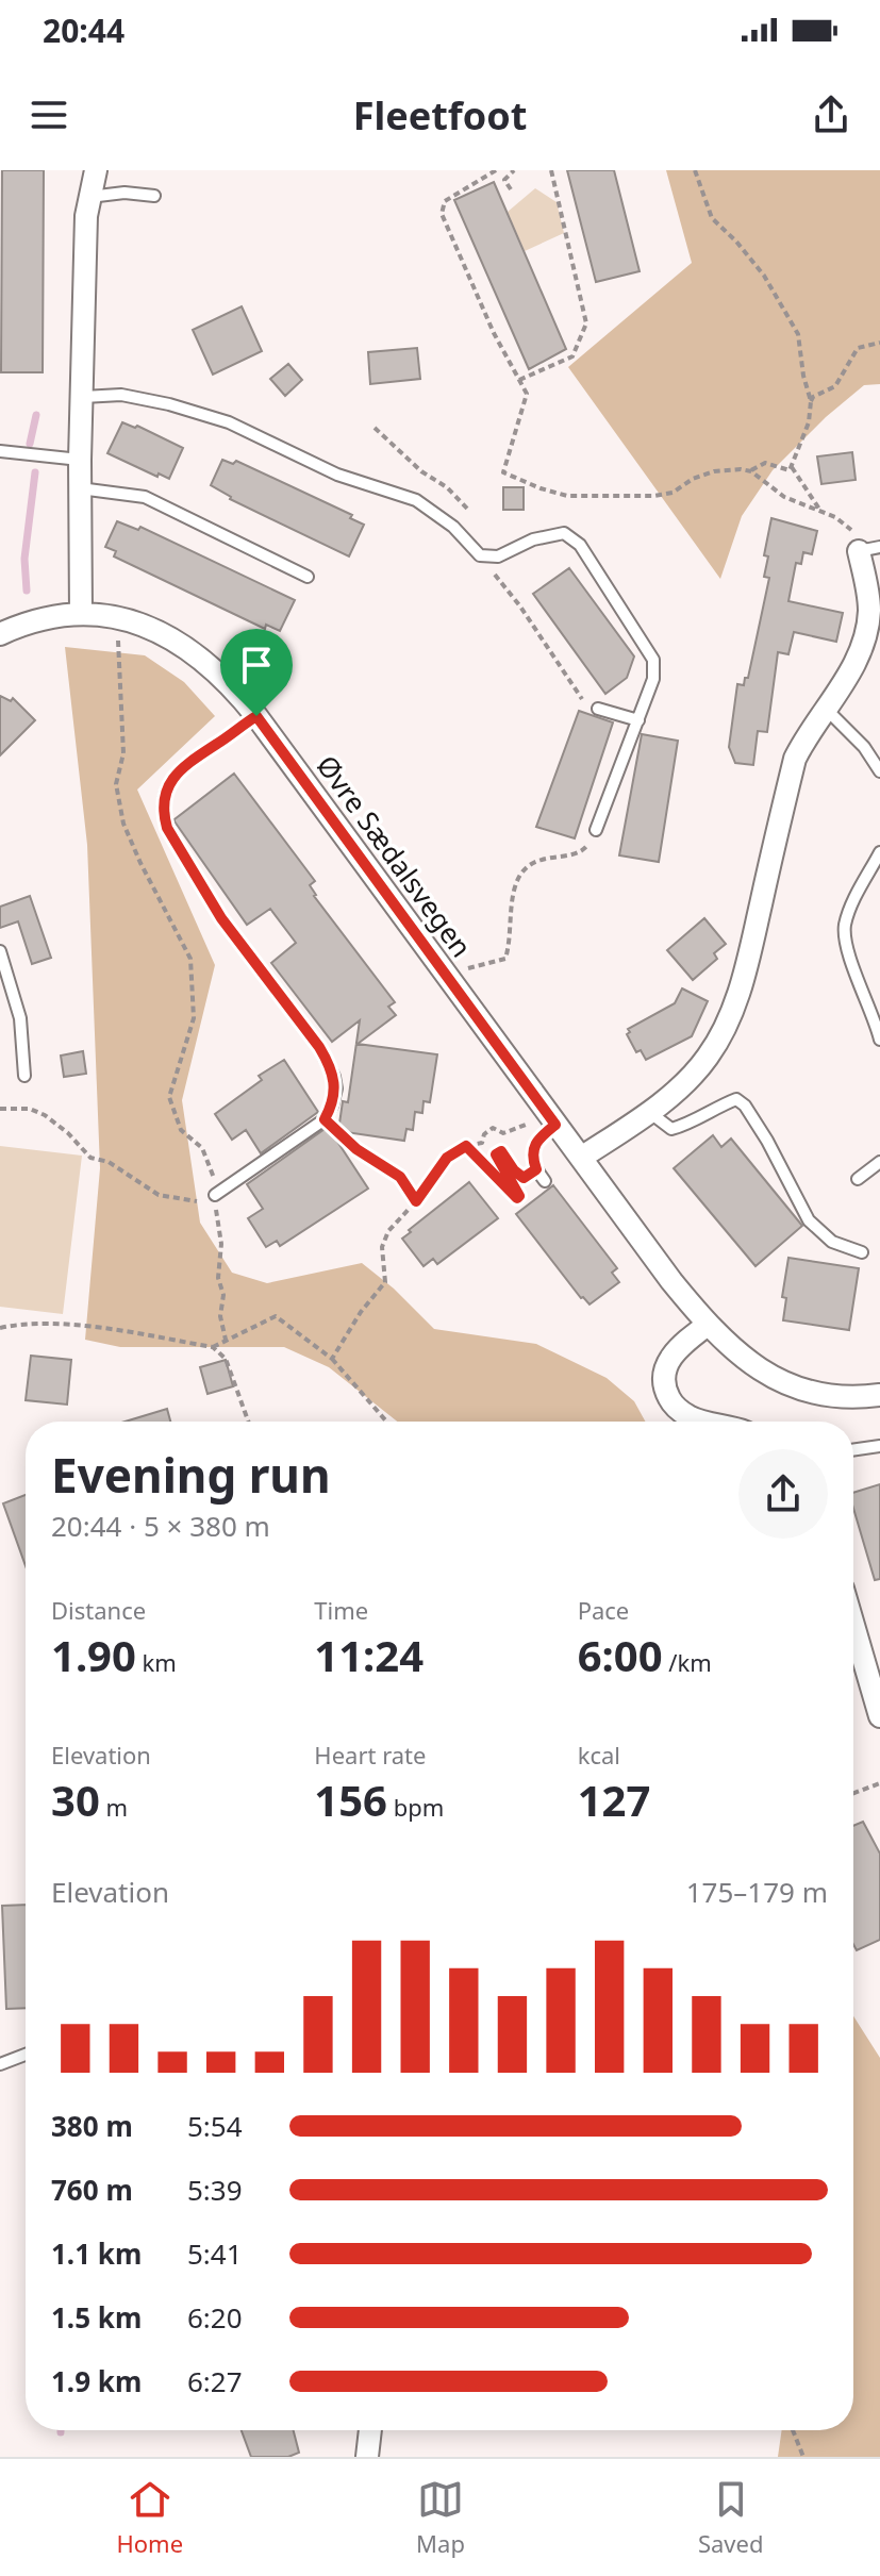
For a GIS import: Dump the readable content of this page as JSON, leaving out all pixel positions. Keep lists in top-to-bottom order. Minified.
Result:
{"streets":{"street":["Øvre Sædalsvegen"]},"page":{"status":"20:44","header":"Fleetfoot","heading":["Evening run","20:44 · 5 × 380 m"],"stats":[["Distance","1.90 km"],["Time","11:24"],["Pace","6:00 /km"],["Elevation","30 m"],["Heart rate","156 bpm"],["kcal","127"]],"chart":["Elevation","175–179 m"],"list":[{"name":"380 m","note":"5:54"},{"name":"760 m","note":"5:39"},{"name":"1.1 km","note":"5:41"},{"name":"1.5 km","note":"6:20"},{"name":"1.9 km","note":"6:27"}],"tabs":["Home","Map","Saved"]}}
